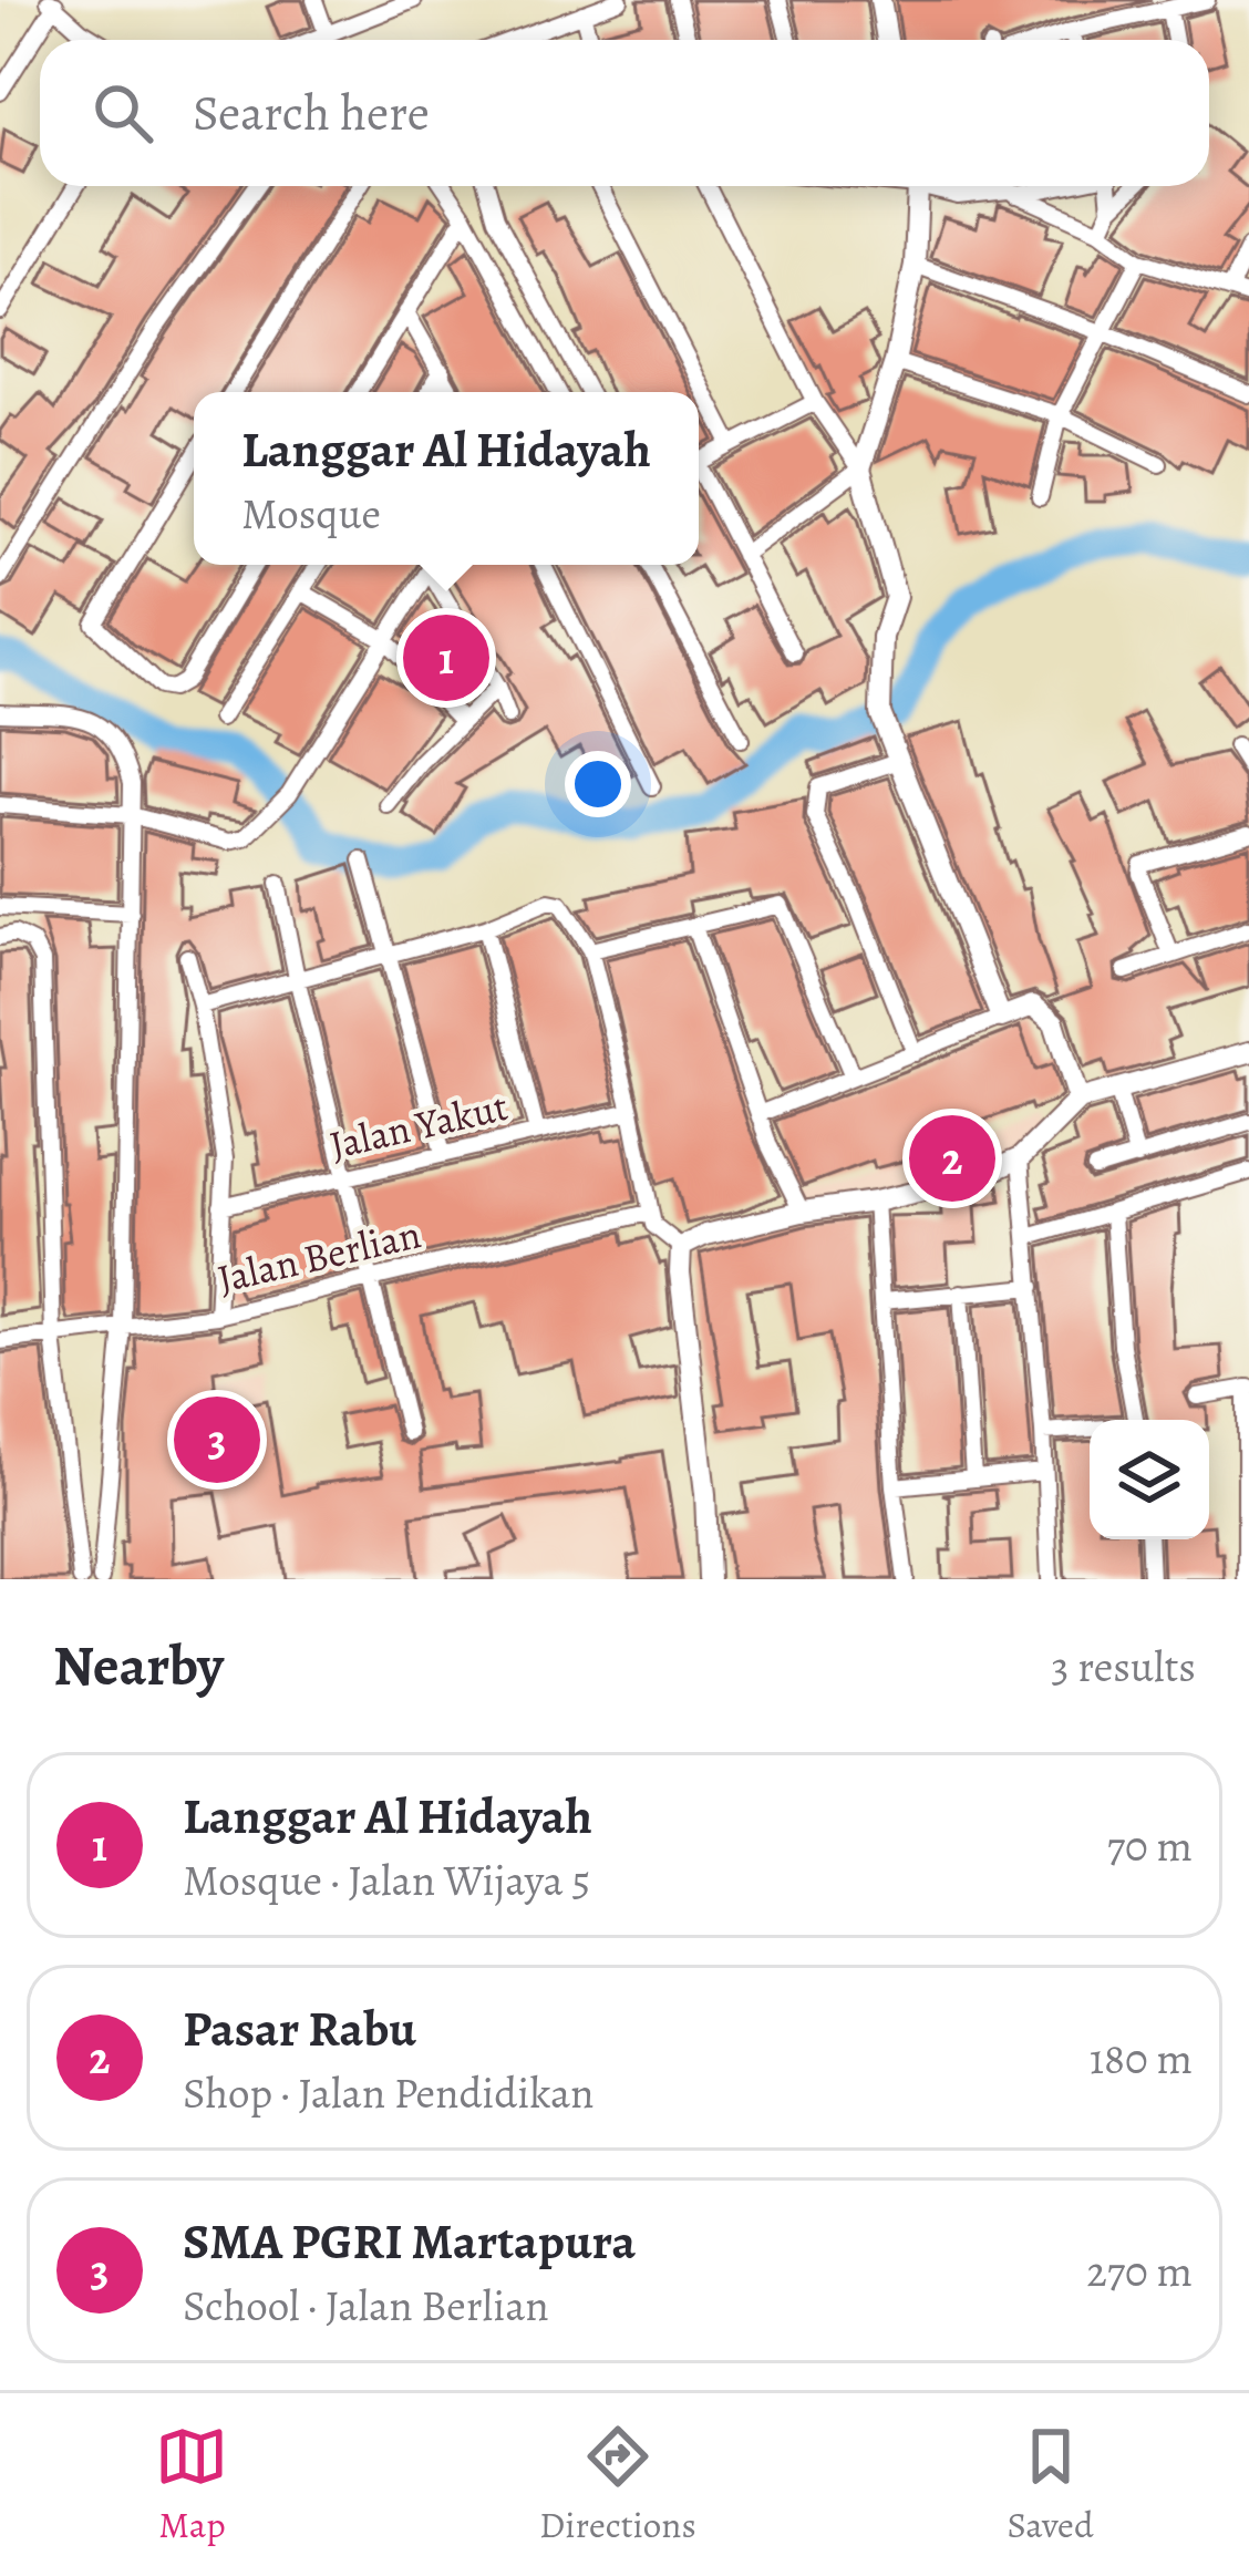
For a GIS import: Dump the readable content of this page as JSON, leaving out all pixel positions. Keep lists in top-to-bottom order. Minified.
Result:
{"streets":{"street":["Jalan Yakut","Jalan Berlian"]},"page":{"search":"Search here","popup":["Langgar Al Hidayah","Mosque"],"pins":["1","2","3"],"heading":["Nearby","3 results"],"list":[{"mark":"1","name":"Langgar Al Hidayah","note":"Mosque · Jalan Wijaya 5","value":"70 m"},{"mark":"2","name":"Pasar Rabu","note":"Shop · Jalan Pendidikan","value":"180 m"},{"mark":"3","name":"SMA PGRI Martapura","note":"School · Jalan Berlian","value":"270 m"}],"nav":["Map","Directions","Saved"]}}
